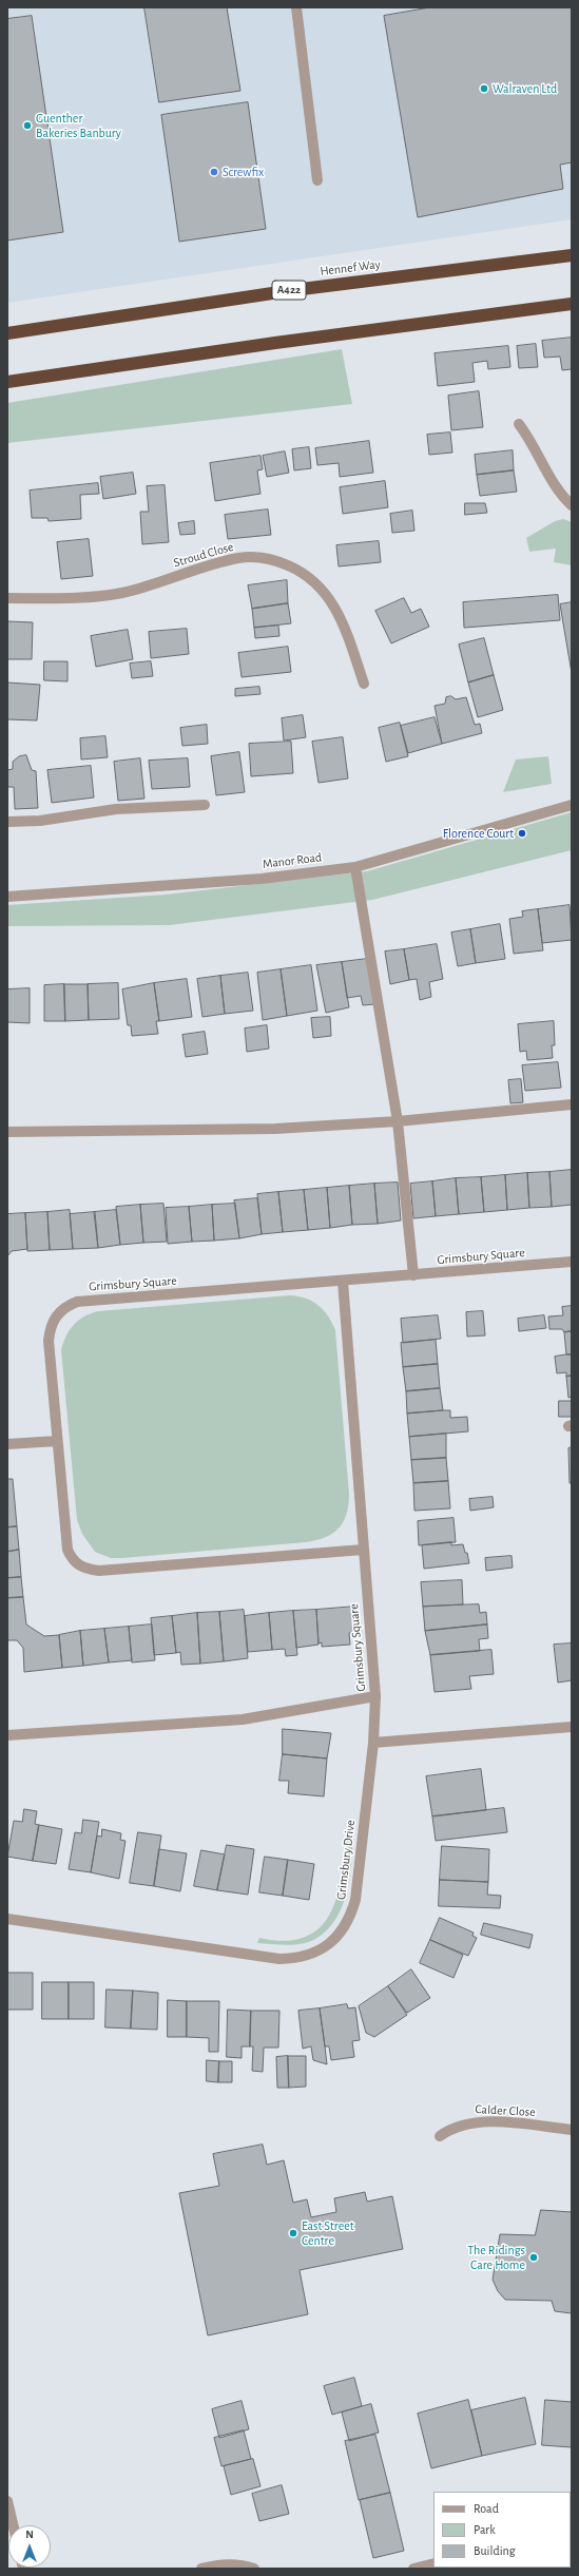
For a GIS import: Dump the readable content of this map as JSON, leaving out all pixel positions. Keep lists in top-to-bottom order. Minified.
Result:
{"streets":{"highway":["Hennef Way","A422"],"street":["Stroud Close","Manor Road","Grimsbury Square","Grimsbury Drive","Calder Close"]},"crossings":[["Grimsbury Square","Grimsbury Drive"]],"places":["Walraven Ltd","Guenther Bakeries Banbury","Screwfix","Florence Court","East Street Centre","The Ridings Care Home"],"legend":["Road","Park","Building"],"north":"top"}
